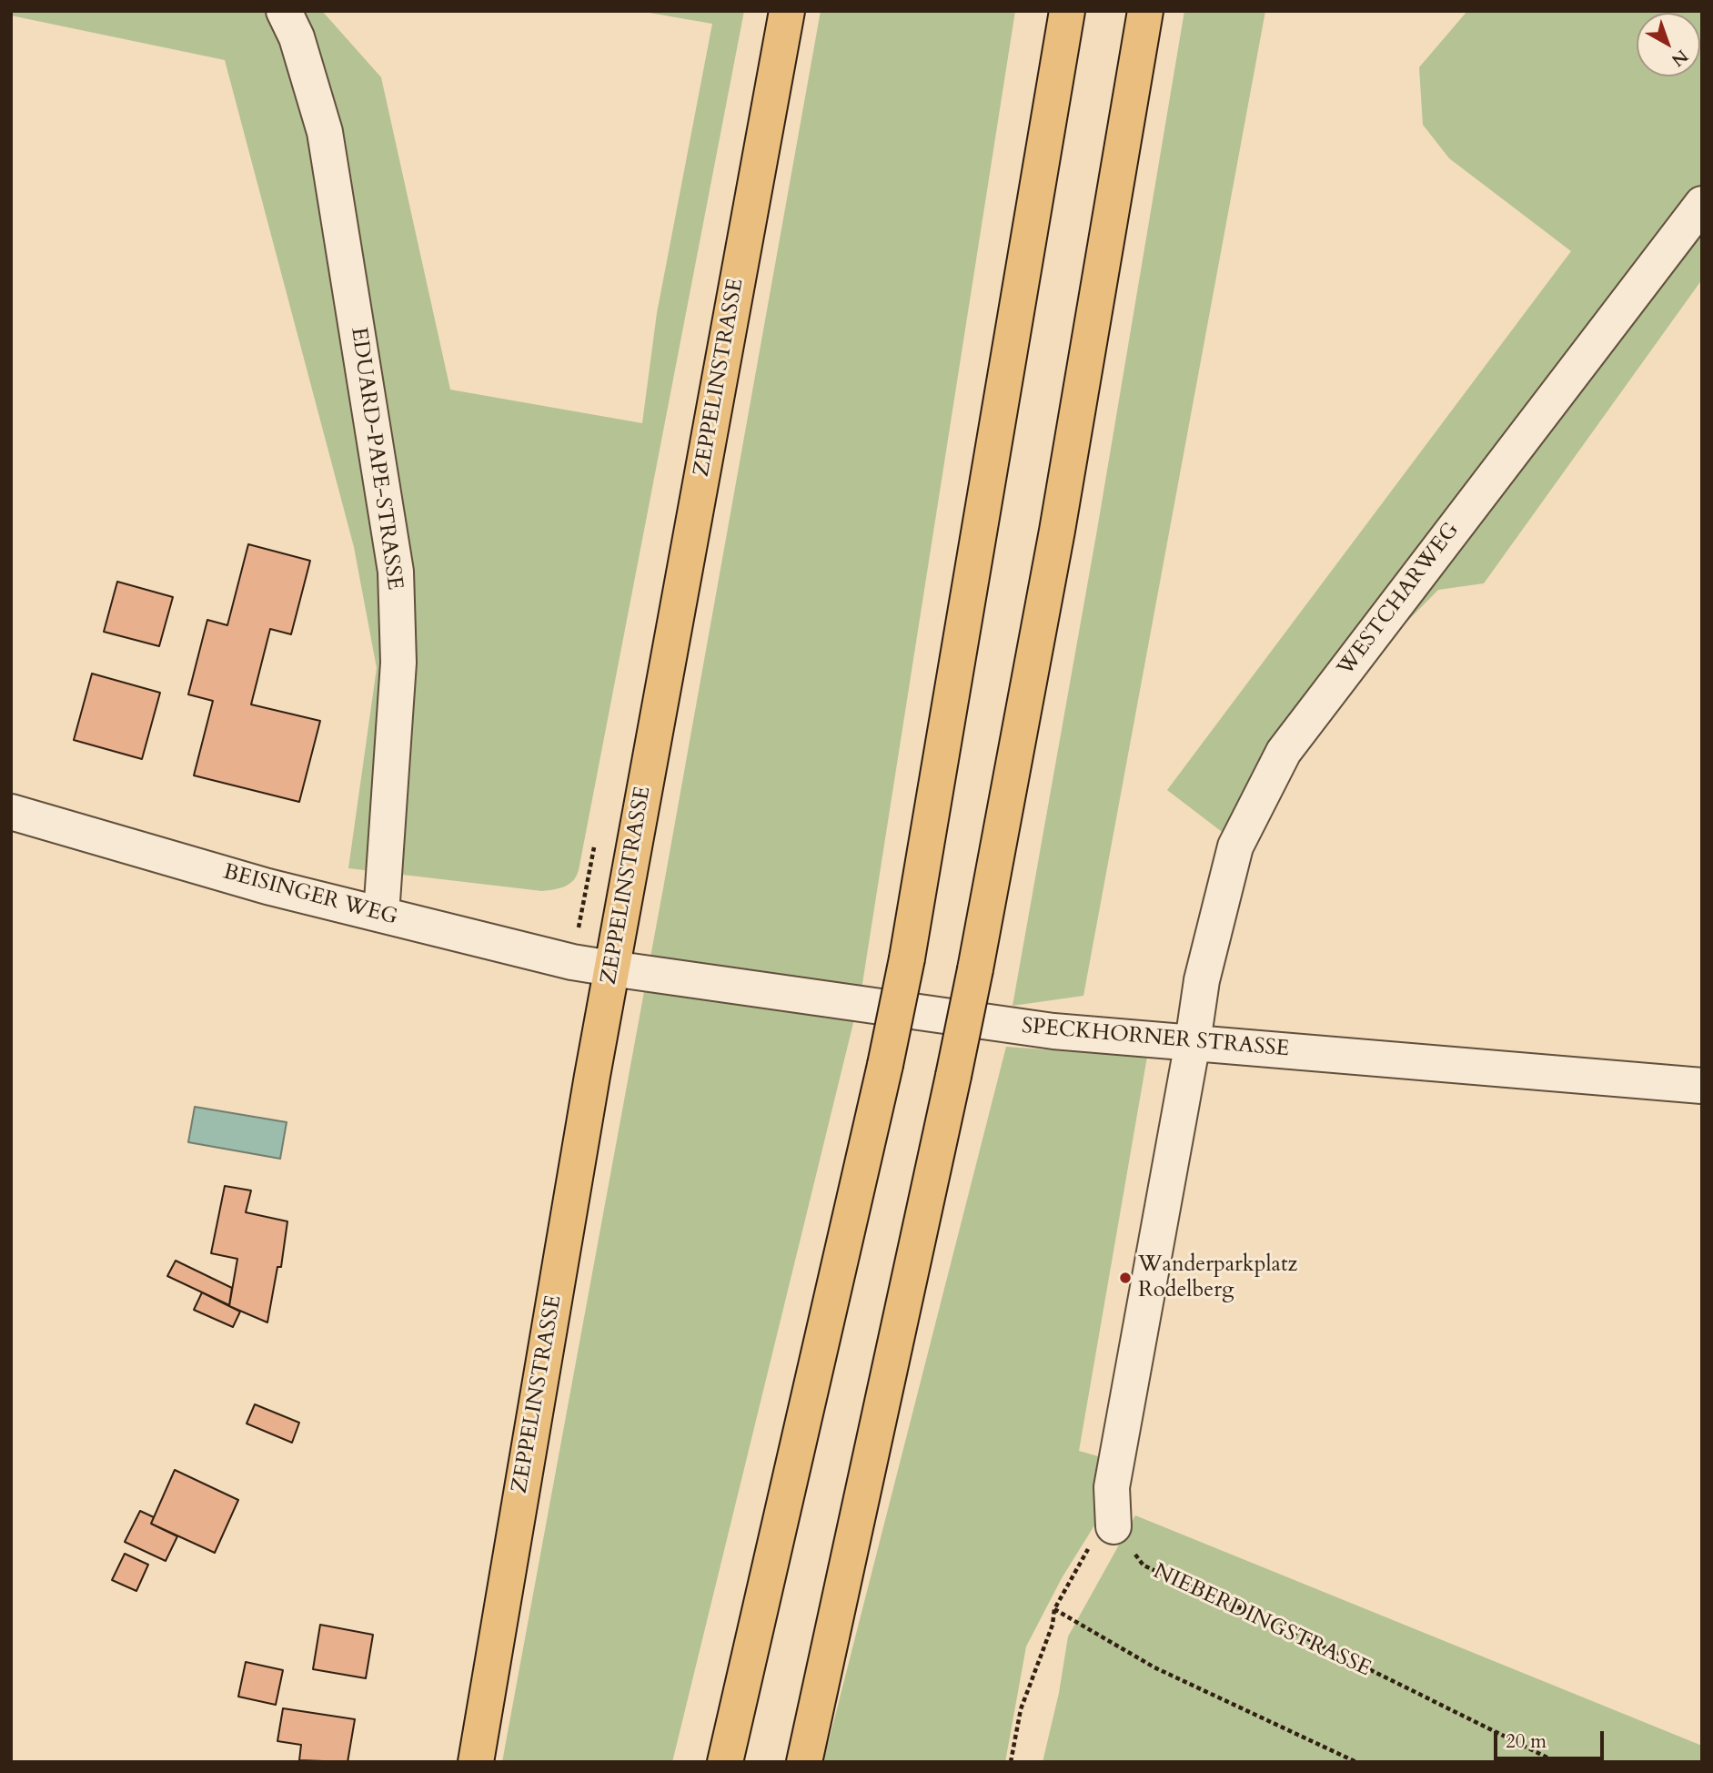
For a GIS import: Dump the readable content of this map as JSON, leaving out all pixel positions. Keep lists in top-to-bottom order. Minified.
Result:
{"streets":{"main road":["ZEPPELINSTRASSE"],"street":["EDUARD-PAPE-STRASSE","WESTCHARWEG","BEISINGER WEG","SPECKHORNER STRASSE"],"path":["NIEBERDINGSTRASSE"]},"crossings":[["ZEPPELINSTRASSE","BEISINGER WEG"],["ZEPPELINSTRASSE","SPECKHORNER STRASSE"],["EDUARD-PAPE-STRASSE","BEISINGER WEG"],["WESTCHARWEG","SPECKHORNER STRASSE"],["BEISINGER WEG","SPECKHORNER STRASSE"]],"places":["Wanderparkplatz Rodelberg"],"scale_bar":"20 m","north":"bottom right"}
